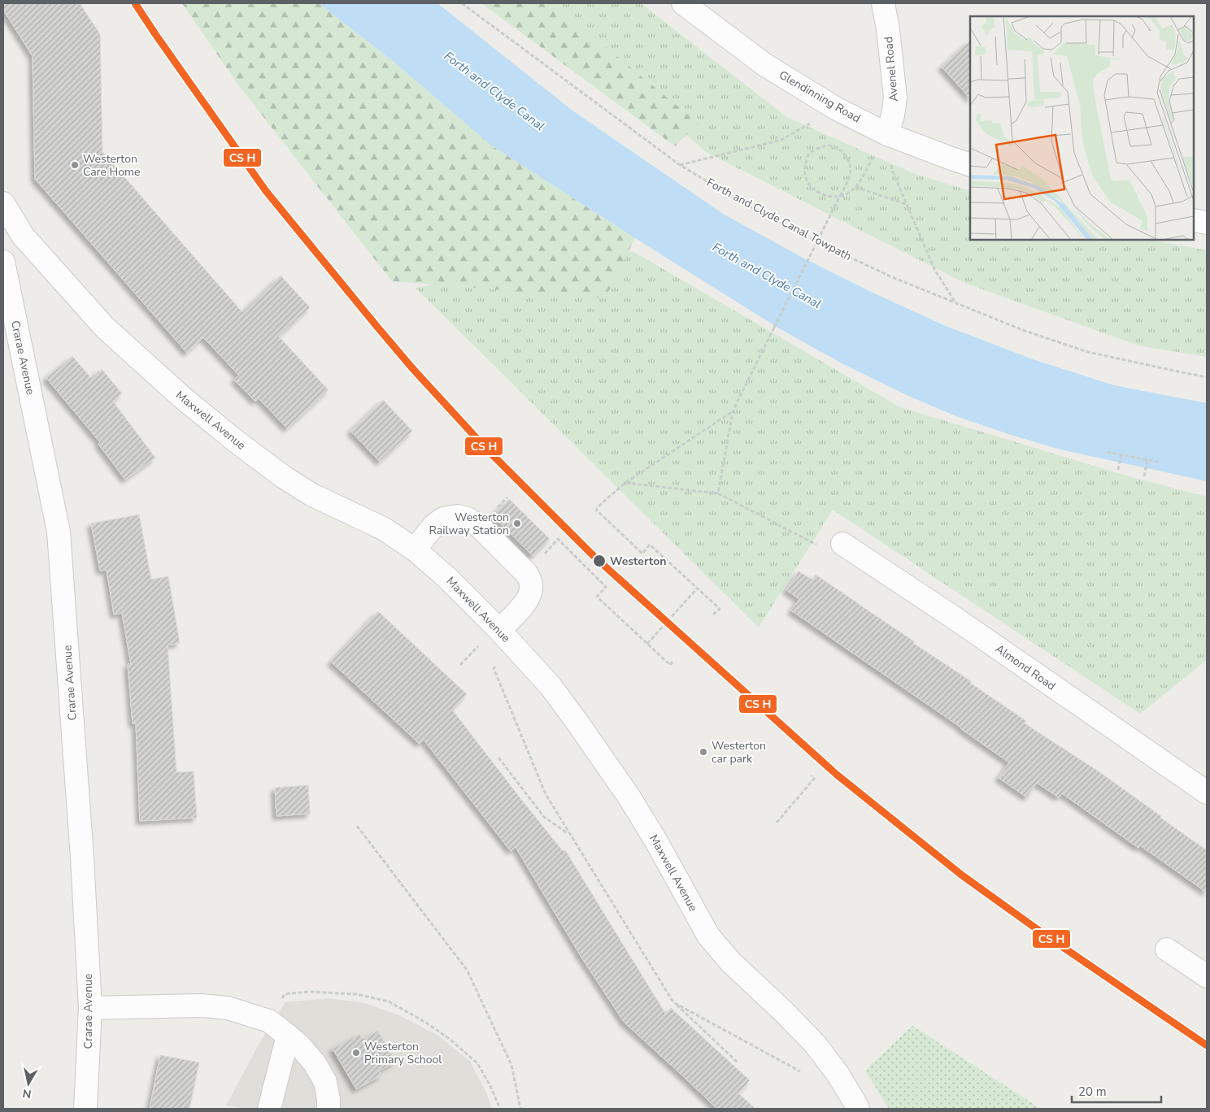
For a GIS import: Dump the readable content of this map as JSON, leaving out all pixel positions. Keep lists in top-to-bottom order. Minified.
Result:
{"streets":{"street":["Avenel Road","Glendinning Road","Crarae Avenue","Maxwell Avenue","Almond Road"],"path":["Forth and Clyde Canal Towpath"]},"crossings":[["Avenel Road","Glendinning Road"]],"water":["Forth and Clyde Canal"],"places":["Westerton Care Home","Westerton Railway Station","Westerton","Westerton car park","Westerton Primary School"],"scale_bar":"20 m","north":"bottom"}
